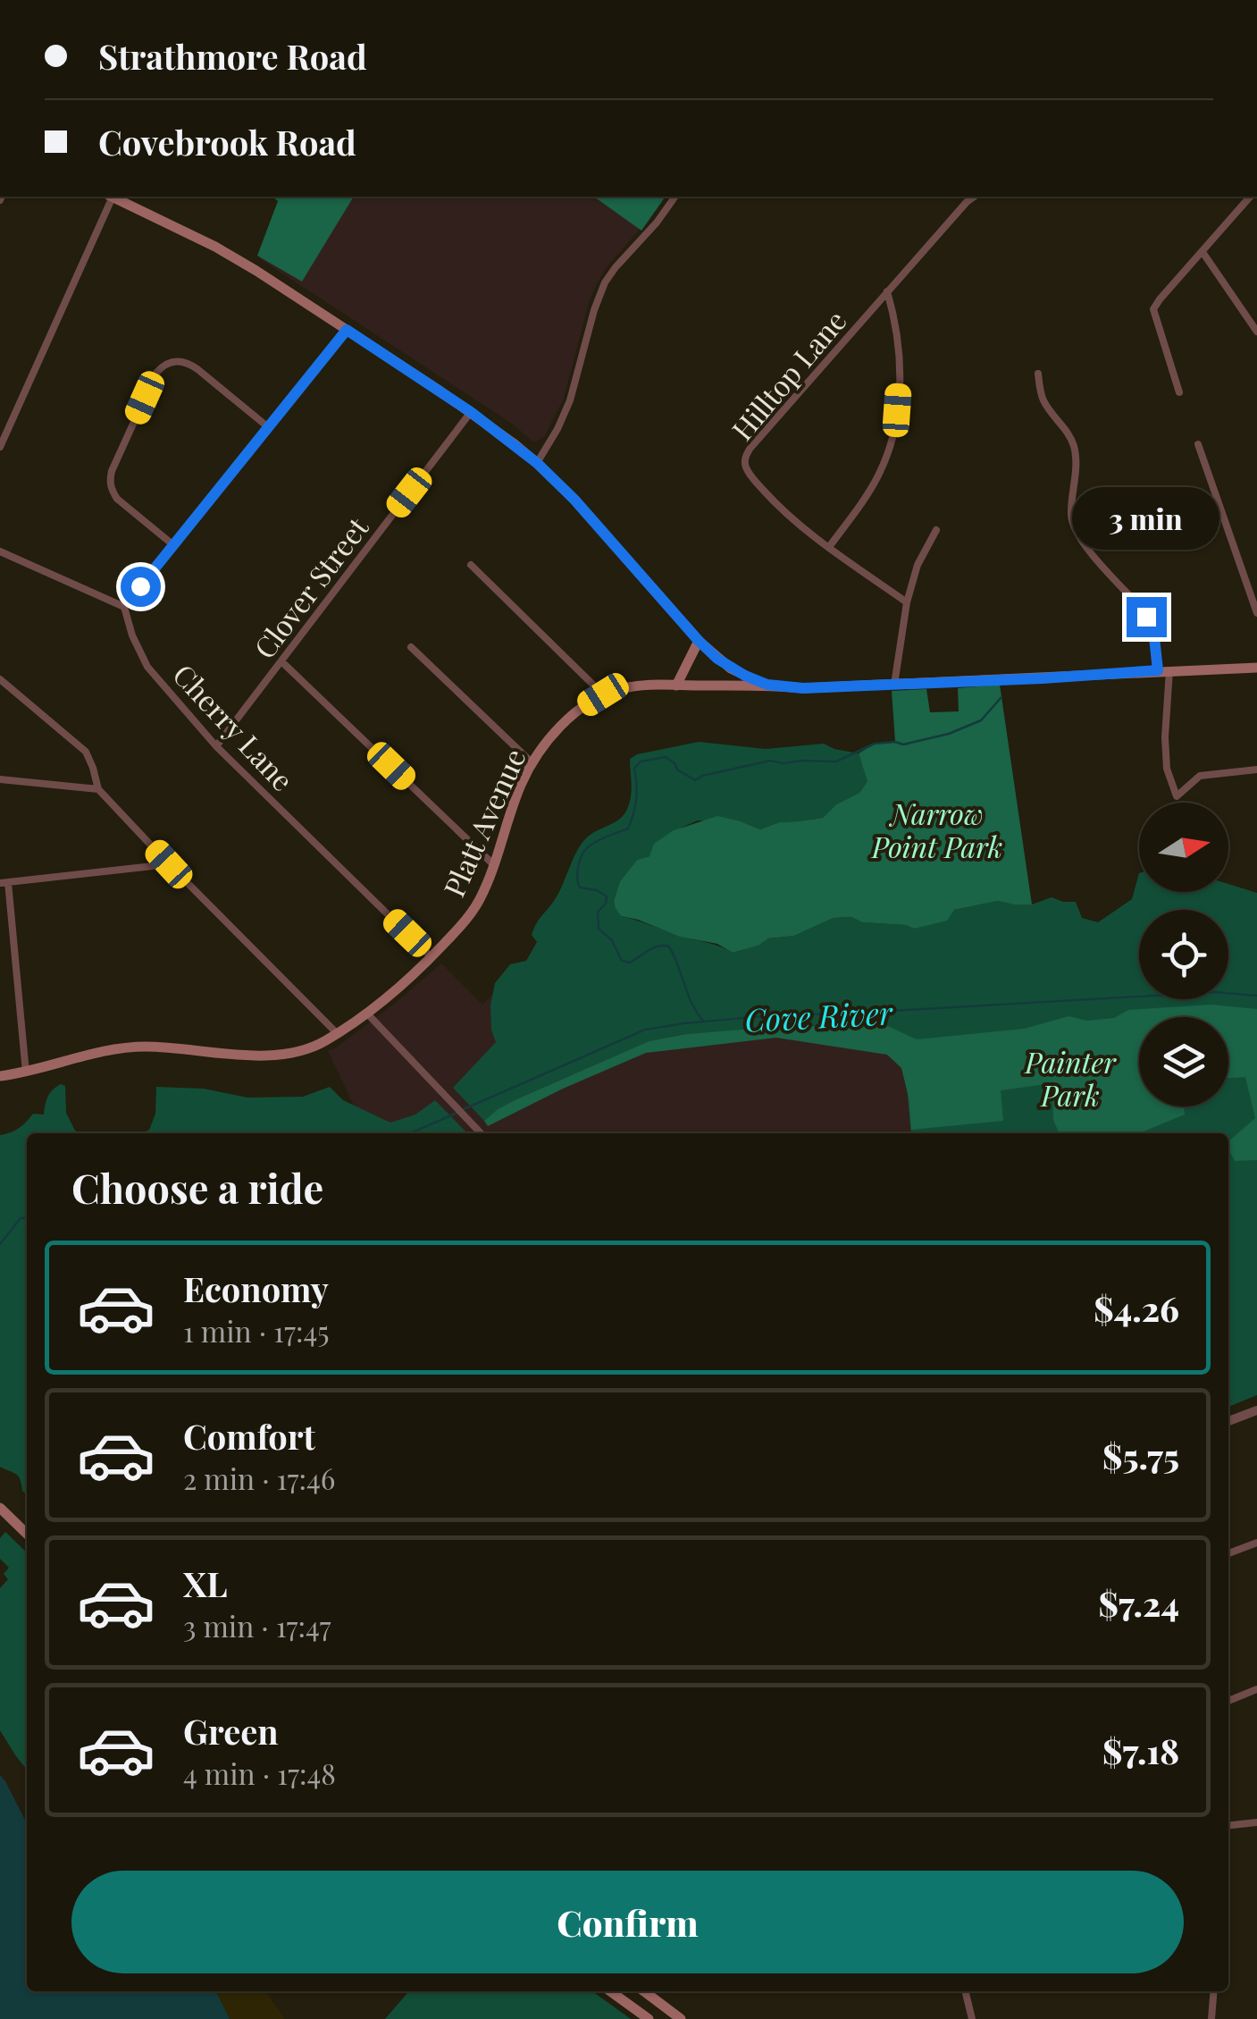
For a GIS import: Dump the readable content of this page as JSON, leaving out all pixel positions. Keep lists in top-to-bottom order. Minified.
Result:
{"streets":{"main road":["Platt Avenue"],"street":["Hilltop Lane","Clover Street","Cherry Lane"]},"crossings":[["Clover Street","Cherry Lane"],["Cherry Lane","Platt Avenue"]],"water":["Cove River"],"parks":["Narrow Point Park","Painter Park"],"north":"right","page":{"banner":["Strathmore Road","Covebrook Road"],"bubble":"3 min","heading":"Choose a ride","list":[{"name":"Economy","note":"1 min · 17:45","value":"$4.26"},{"name":"Comfort","note":"2 min · 17:46","value":"$5.75"},{"name":"XL","note":"3 min · 17:47","value":"$7.24"},{"name":"Green","note":"4 min · 17:48","value":"$7.18"}],"buttons":"Confirm"}}
